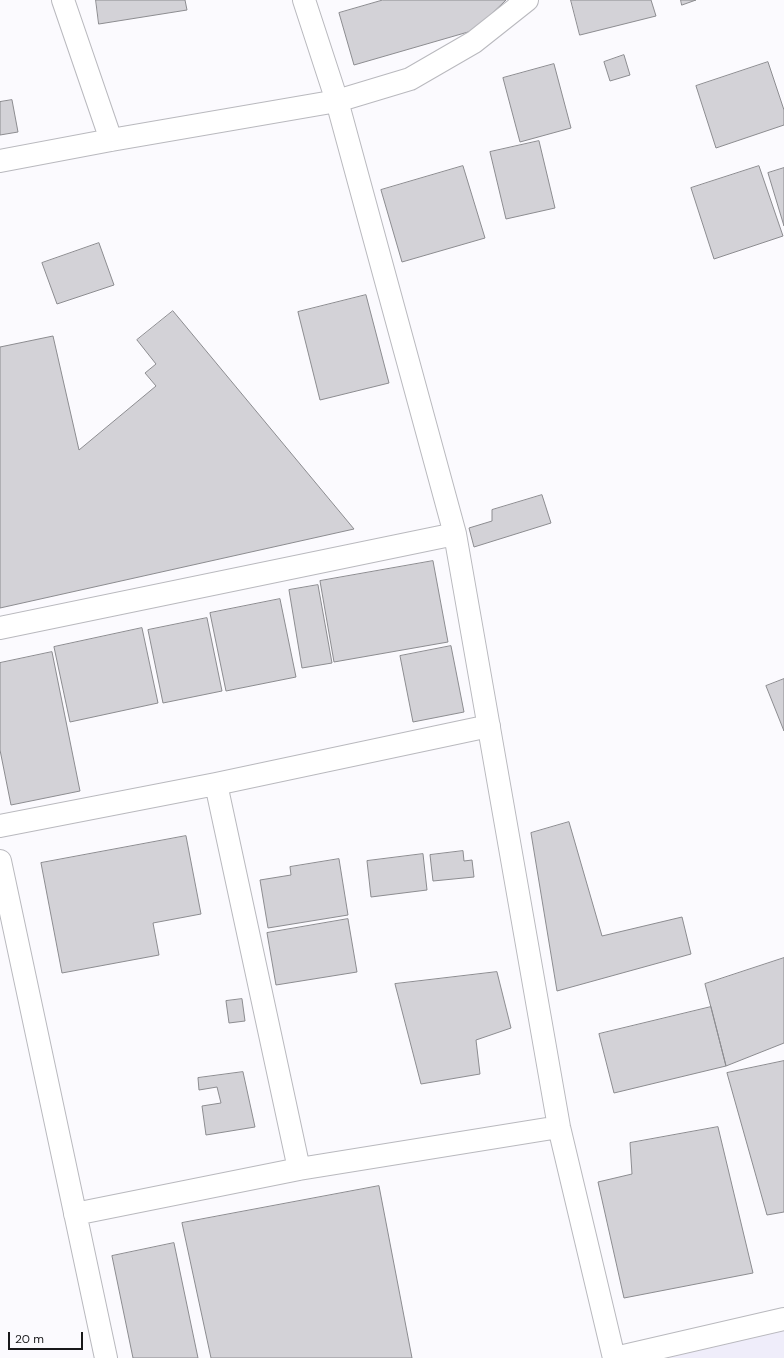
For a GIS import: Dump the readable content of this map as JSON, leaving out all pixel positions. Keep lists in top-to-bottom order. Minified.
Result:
{"scale_bar":"20 m"}
